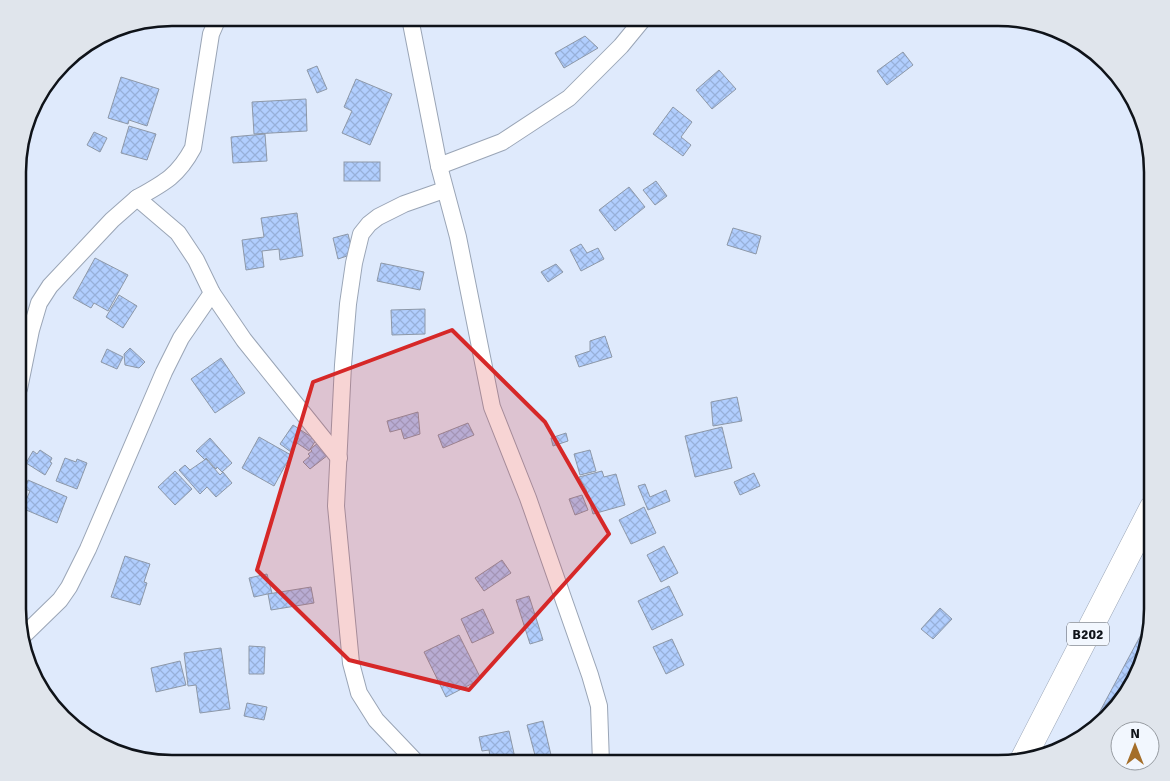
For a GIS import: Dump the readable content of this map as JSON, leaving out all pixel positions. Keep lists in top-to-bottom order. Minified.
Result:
{"streets":{"main road":["B202"]},"north":"top"}
